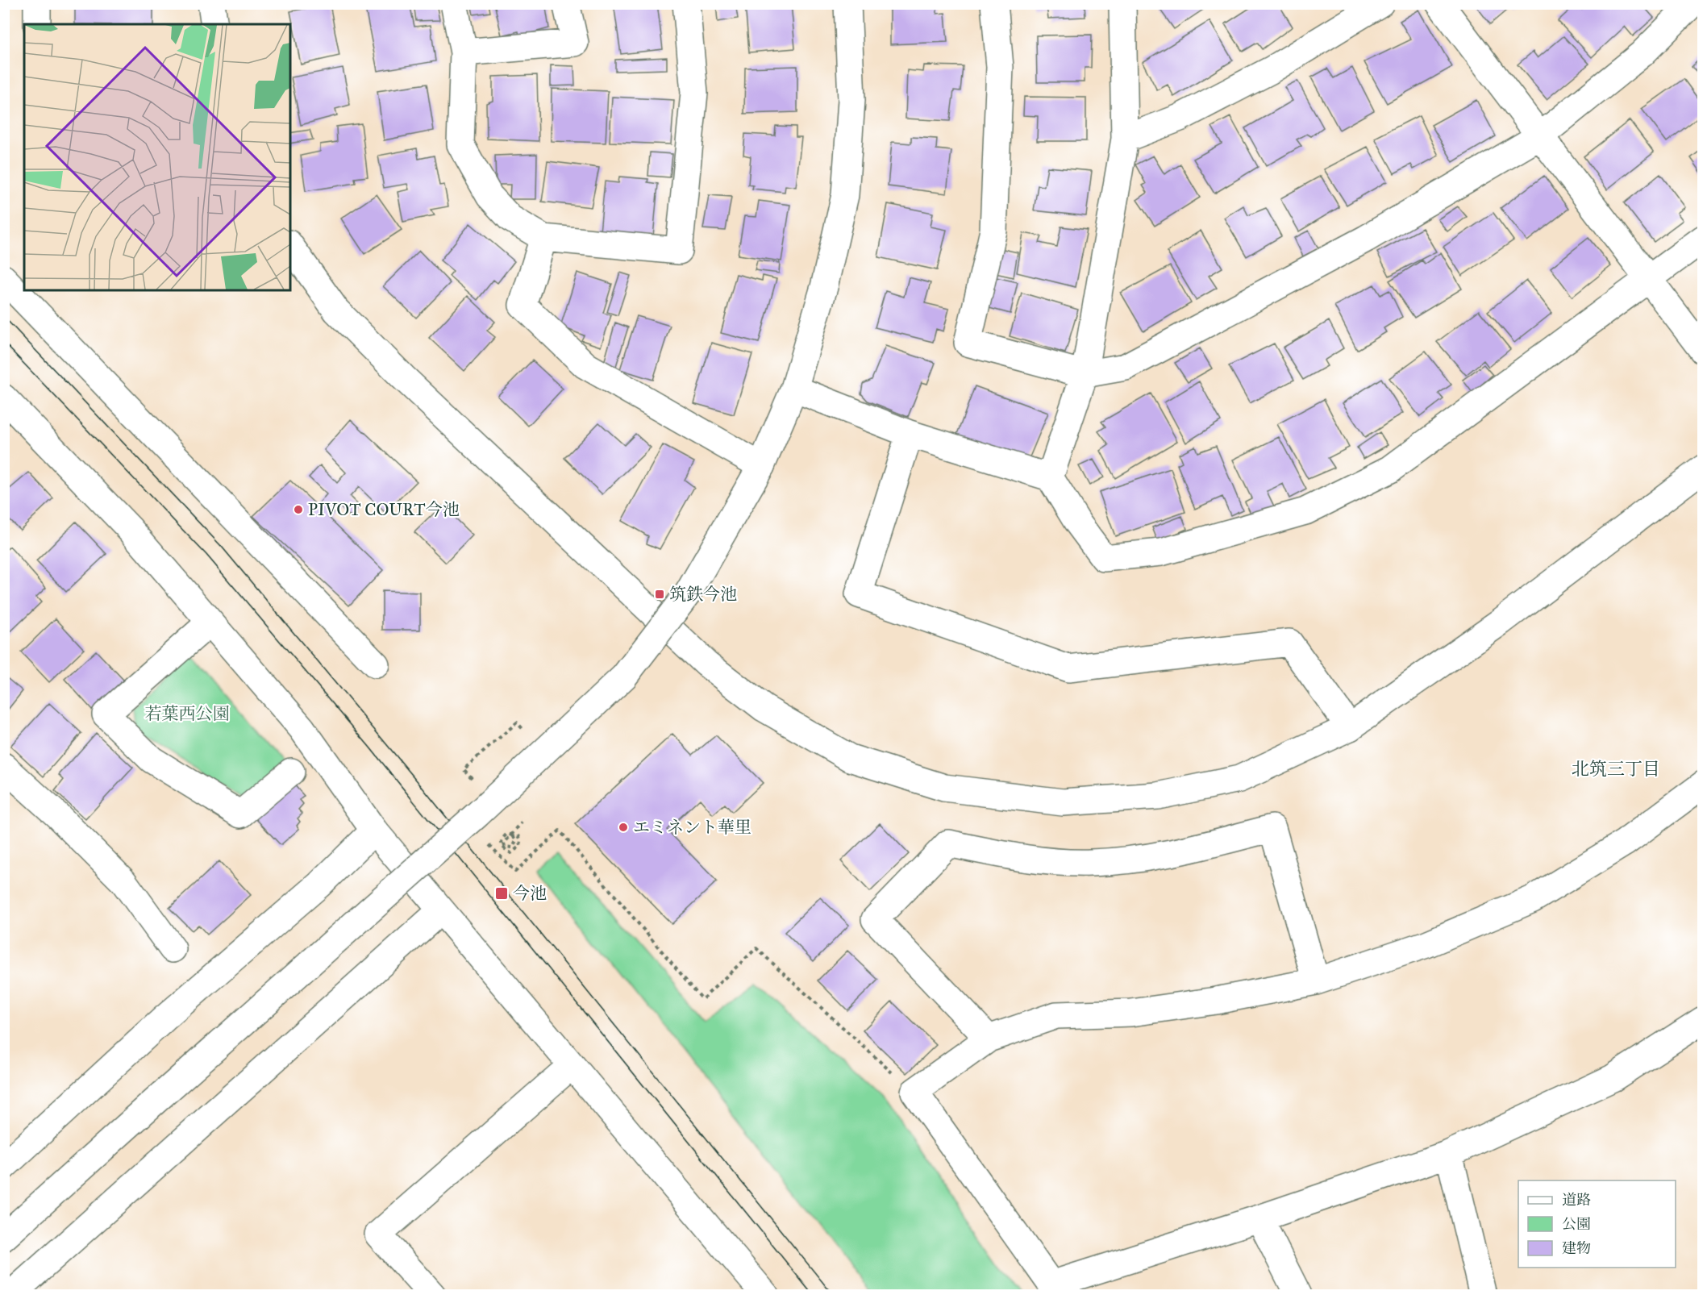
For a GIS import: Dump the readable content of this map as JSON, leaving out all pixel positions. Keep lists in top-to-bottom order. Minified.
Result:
{"districts":["北筑三丁目"],"parks":["若葉西公園"],"places":{"other":["PIVOT COURT今池","エミネント華里"],"transit":["筑鉄今池","今池"]},"legend":["道路","公園","建物"]}
